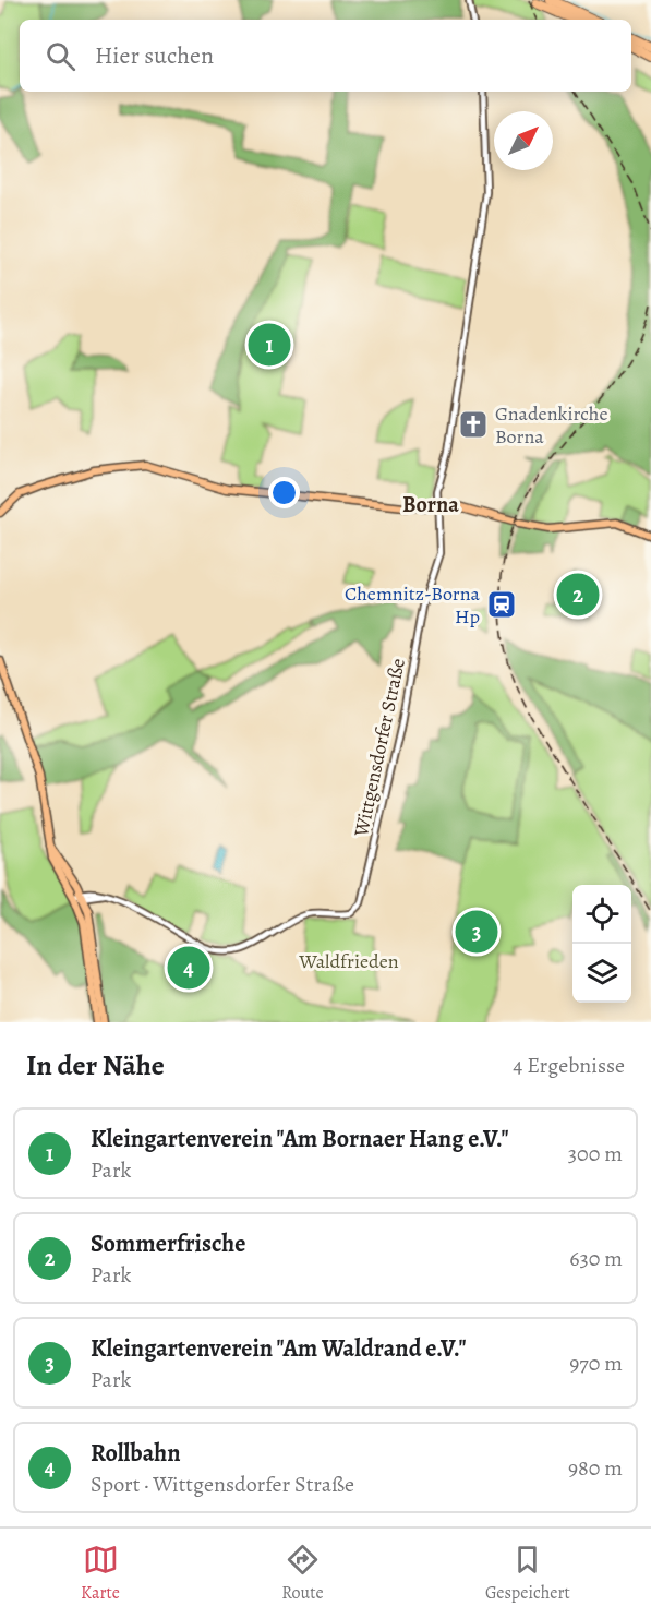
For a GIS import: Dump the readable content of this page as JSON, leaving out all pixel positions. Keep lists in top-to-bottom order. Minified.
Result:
{"streets":{"street":["Wittgensdorfer Straße"]},"districts":["Borna"],"parks":["Waldfrieden"],"places":{"church":["Gnadenkirche Borna"],"station":["Chemnitz-Borna Hp"]},"north":"top right","page":{"search":"Hier suchen","pins":["1","2","3","4"],"heading":["In der Nähe","4 Ergebnisse"],"list":[{"mark":"1","name":"Kleingartenverein \"Am Bornaer Hang e.V.\"","note":"Park","value":"300 m"},{"mark":"2","name":"Sommerfrische","note":"Park","value":"630 m"},{"mark":"3","name":"Kleingartenverein \"Am Waldrand e.V.\"","note":"Park","value":"970 m"},{"mark":"4","name":"Rollbahn","note":"Sport · Wittgensdorfer Straße","value":"980 m"}],"nav":["Karte","Route","Gespeichert"]}}
